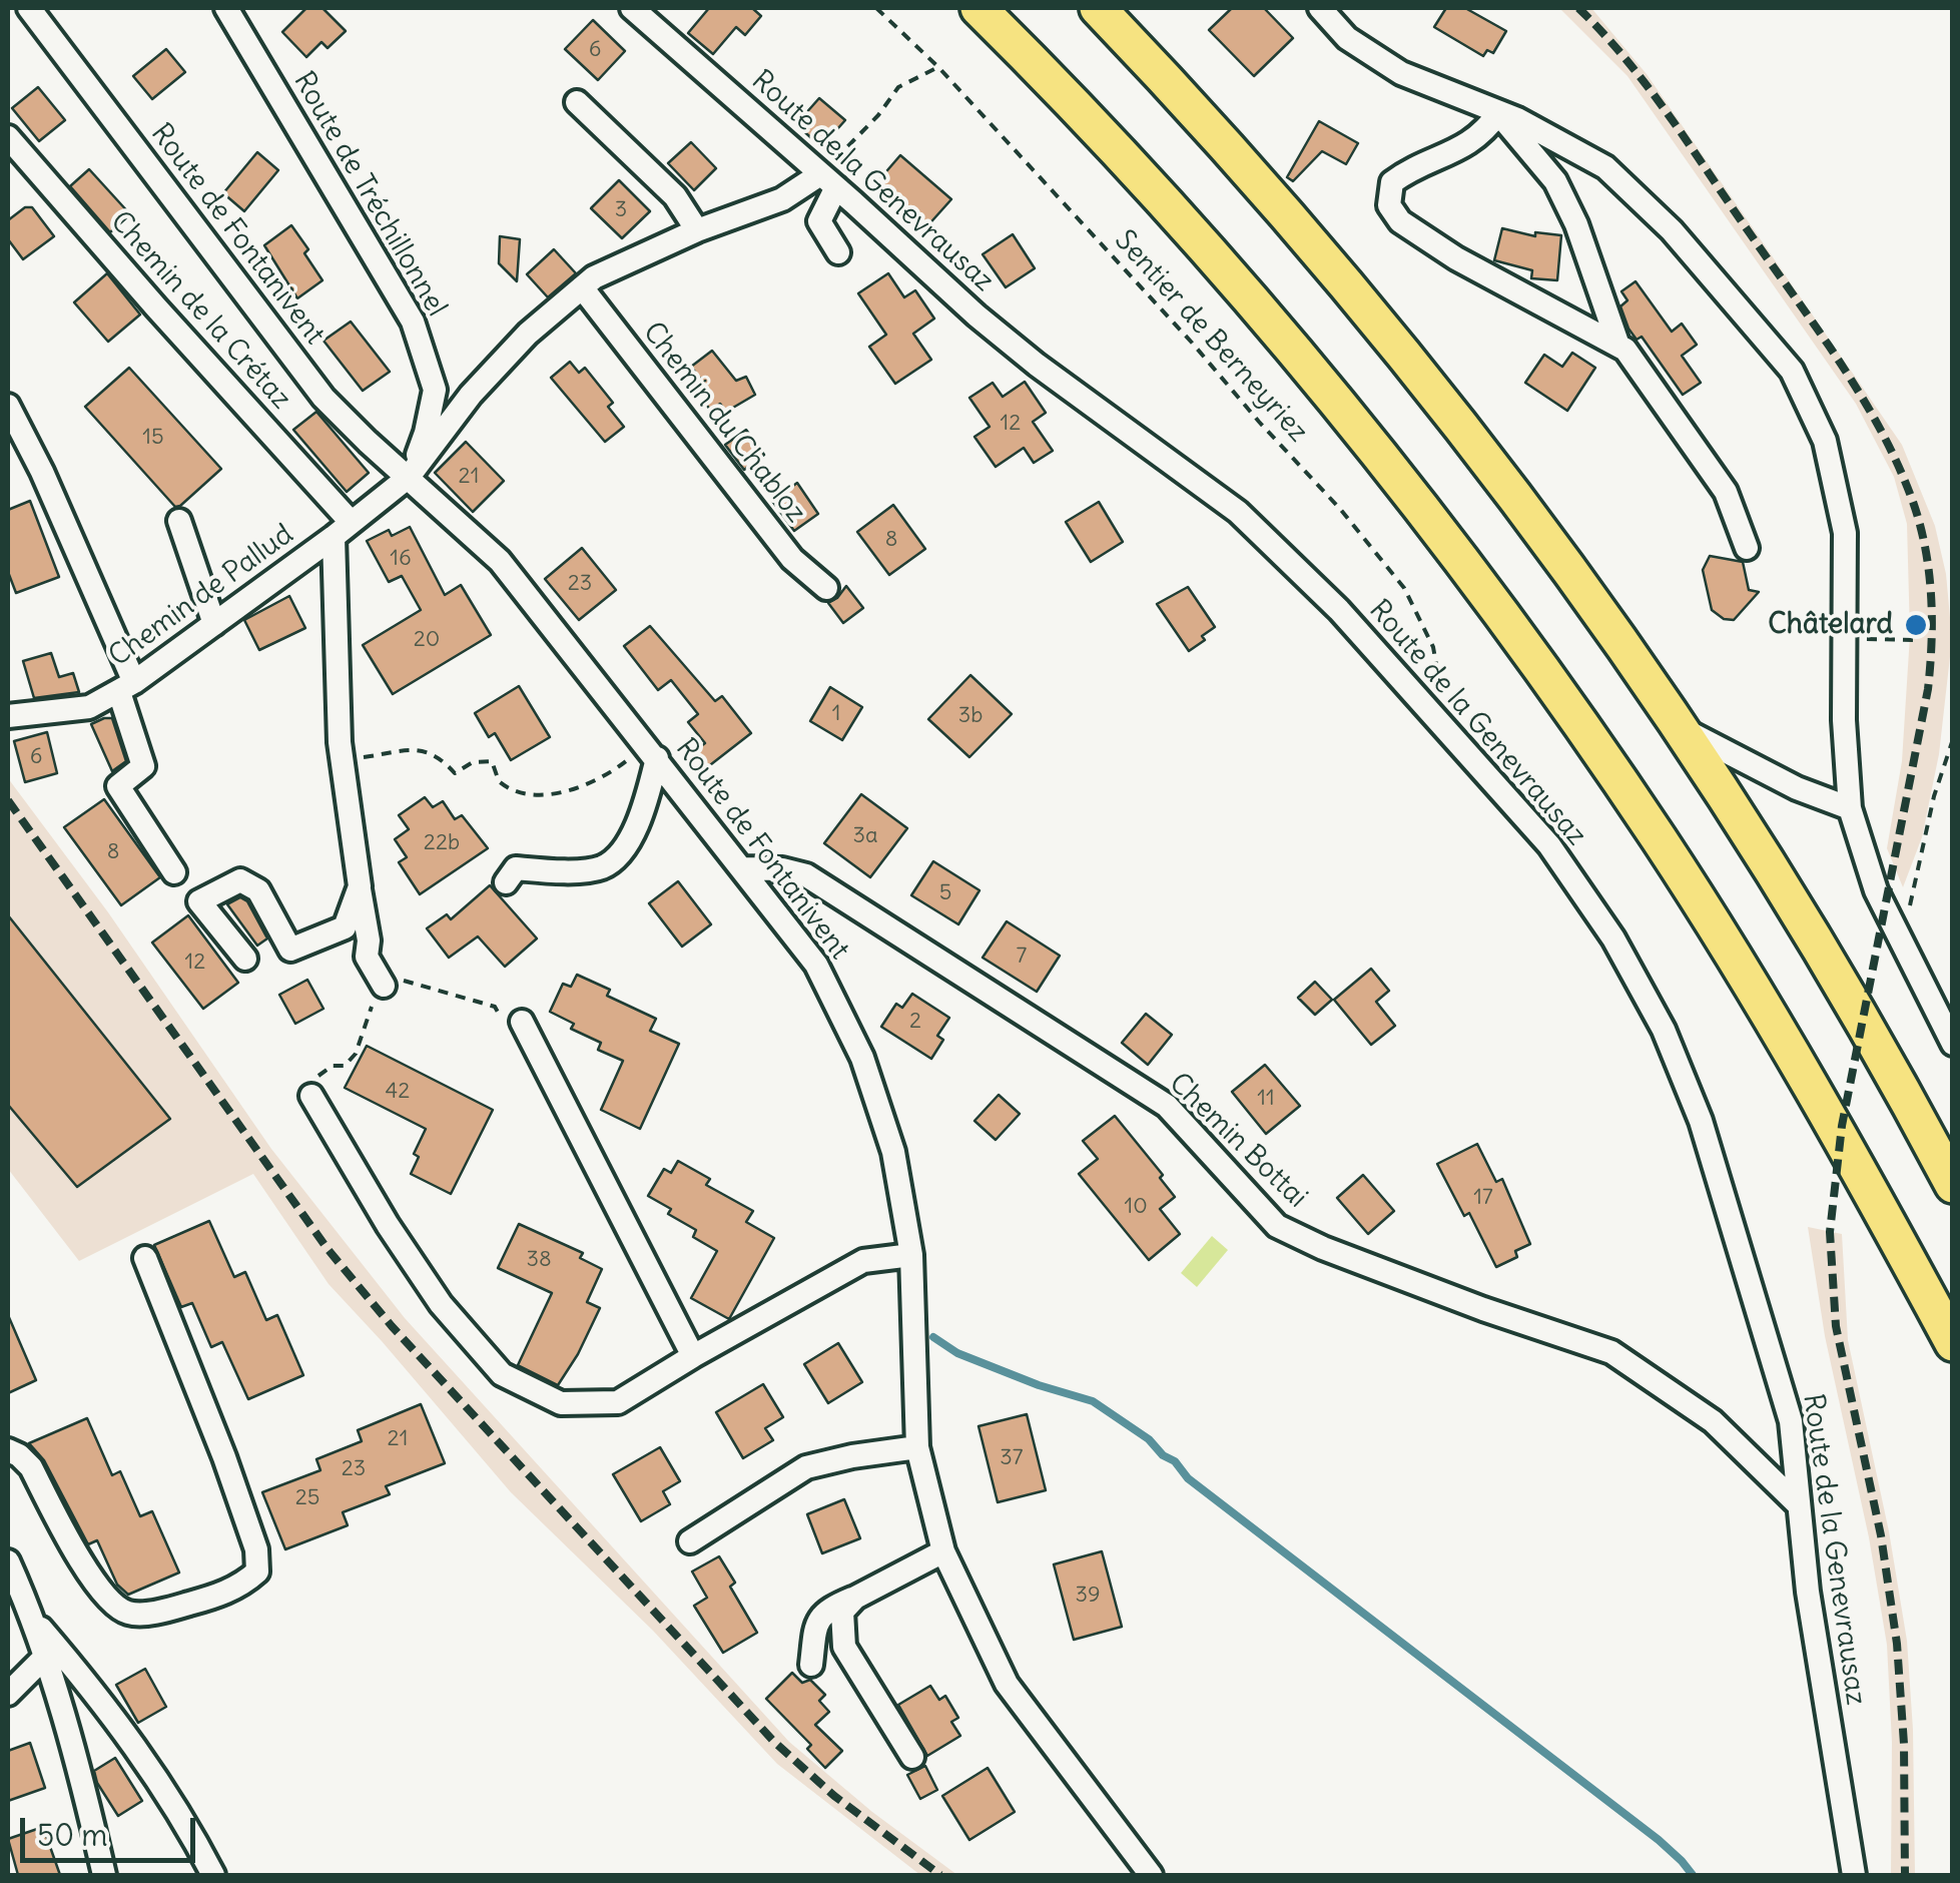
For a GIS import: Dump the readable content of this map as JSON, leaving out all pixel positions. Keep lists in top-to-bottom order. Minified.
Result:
{"streets":{"street":["Route de la Genevrausaz","Route de Tréchillonnel","Route de Fontanivent","Chemin de la Crétaz","Chemin du Chabloz","Chemin de Pallud","Chemin Bottai"],"path":["Sentier de Berneyriez"]},"crossings":[["Route de la Genevrausaz","Sentier de Berneyriez"],["Route de la Genevrausaz","Chemin Bottai"],["Route de Tréchillonnel","Route de Fontanivent"],["Route de Tréchillonnel","Chemin de Pallud"],["Route de Fontanivent","Chemin de Pallud"],["Route de Fontanivent","Chemin Bottai"],["Chemin de la Crétaz","Chemin de Pallud"]],"places":["Châtelard"],"house_numbers":["6","3","12","15","21","8","16","23","20","1","3b","6","3a","22b","8","5","7","12","2","42","11","17","10","38","21","37","23","25","39"],"scale_bar":"50 m"}
